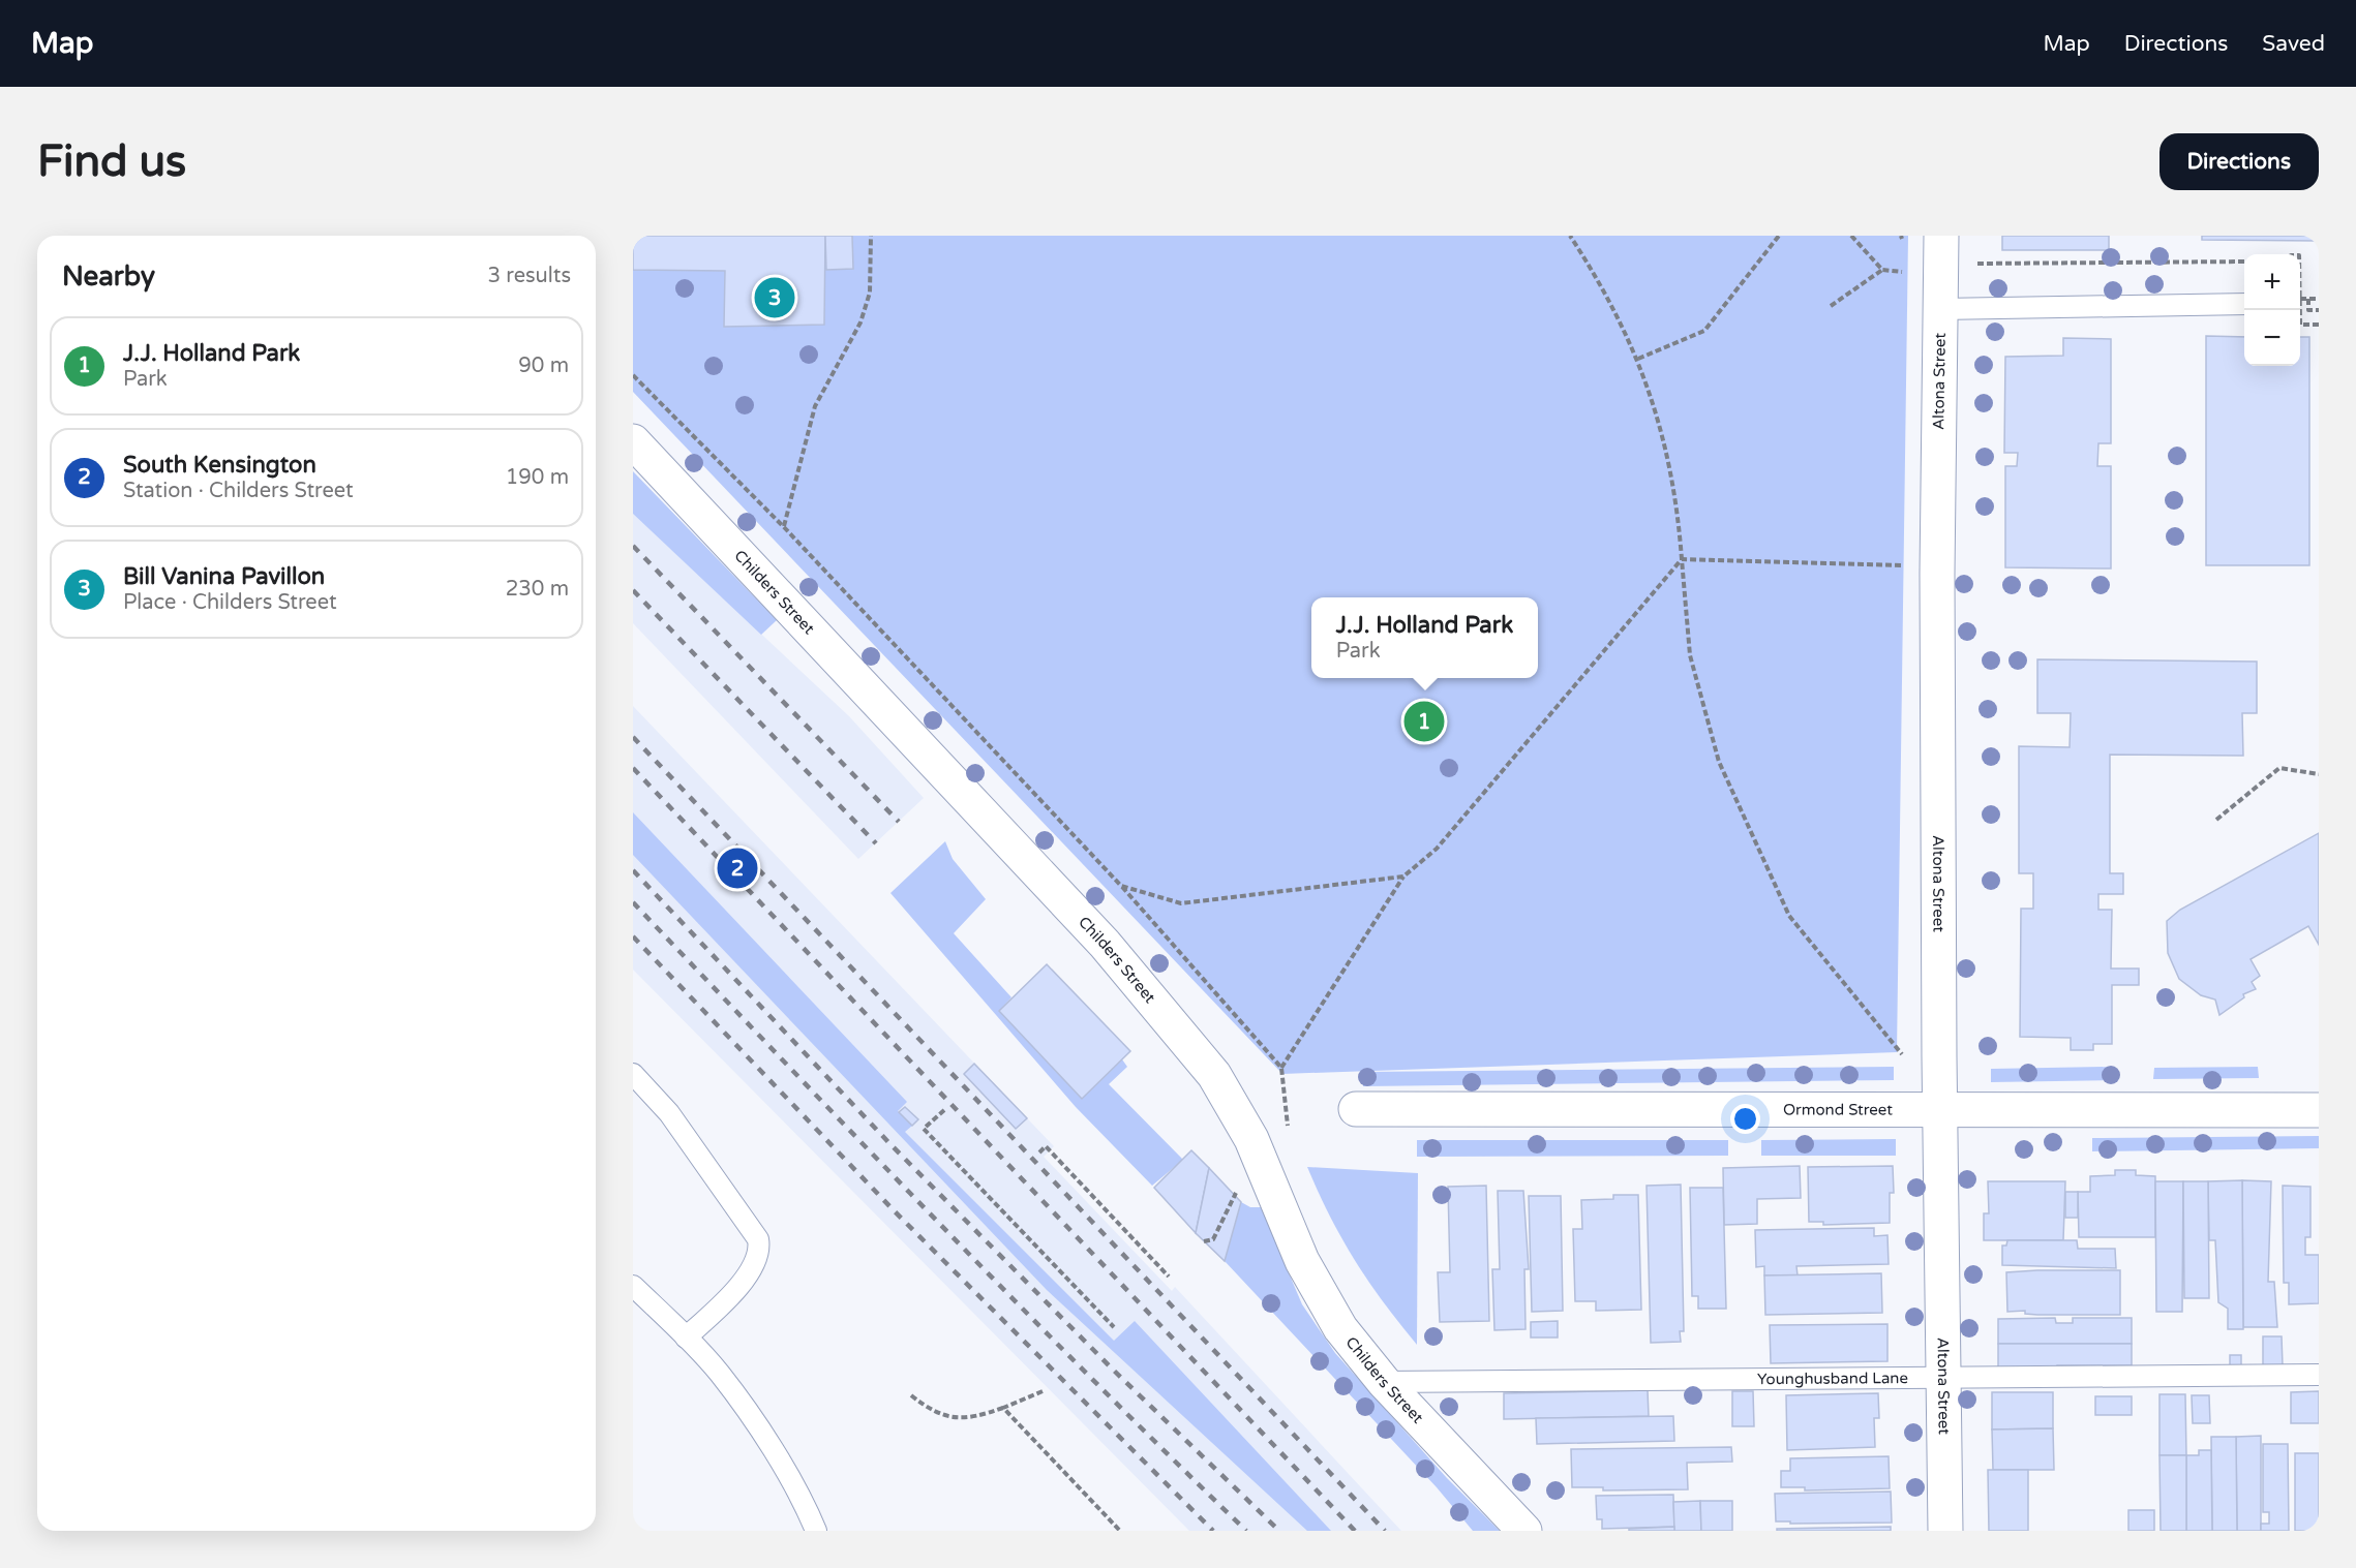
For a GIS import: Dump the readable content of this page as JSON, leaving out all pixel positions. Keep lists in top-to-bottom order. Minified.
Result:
{"streets":{"street":["Altona Street","Childers Street","Ormond Street"],"lane":["Younghusband Lane"]},"crossings":[["Altona Street","Ormond Street"],["Altona Street","Younghusband Lane"],["Childers Street","Younghusband Lane"]],"page":{"header":"Map","nav":["Map","Directions","Saved"],"buttons":"Directions","title":"Find us","heading":["Nearby","3 results"],"map_buttons":["+","−"],"pins":["3","1","2"],"list":[{"mark":"1","name":"J.J. Holland Park","note":"Park","value":"90 m"},{"mark":"2","name":"South Kensington","note":"Station · Childers Street","value":"190 m"},{"mark":"3","name":"Bill Vanina Pavillon","note":"Place · Childers Street","value":"230 m"}],"popup":["J.J. Holland Park","Park"]}}
